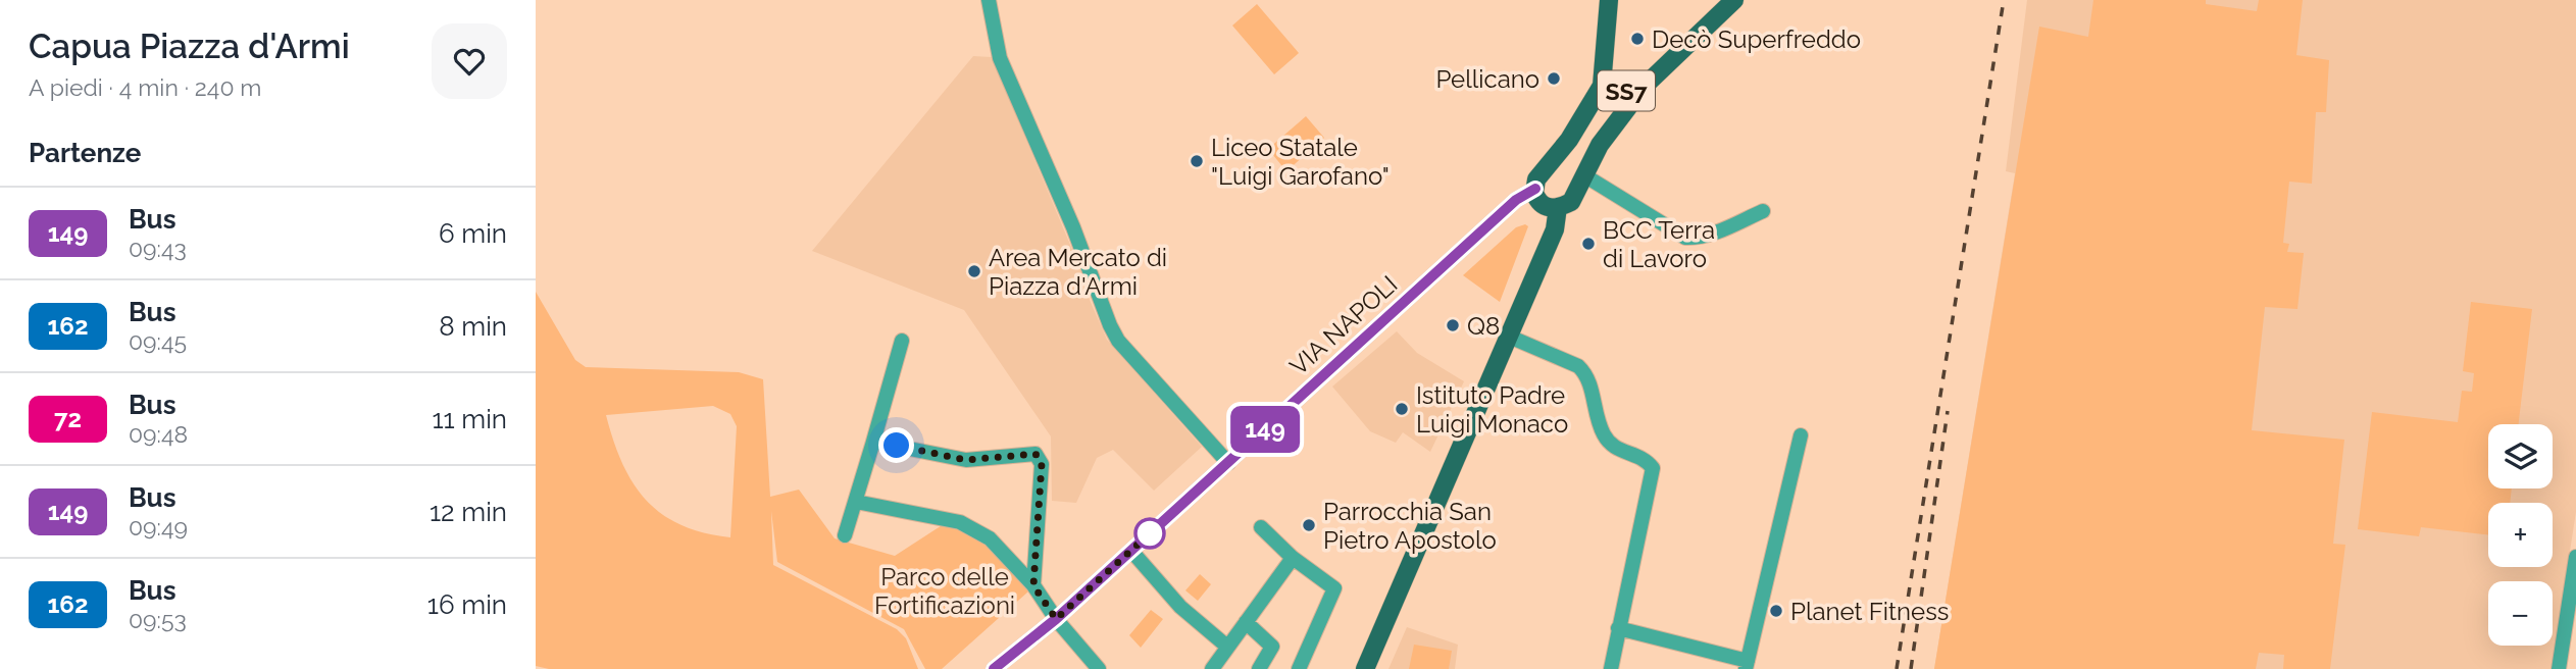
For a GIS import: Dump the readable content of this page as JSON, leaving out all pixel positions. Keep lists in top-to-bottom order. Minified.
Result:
{"streets":{"main road":["SS7"],"street":["VIA NAPOLI"]},"crossings":[["SS7","VIA NAPOLI"]],"parks":["Parco delle Fortificazioni"],"places":["Decò Superfreddo","Pellicano","Liceo Statale \"Luigi Garofano\"","BCC Terra di Lavoro","Area Mercato di Piazza d'Armi","Q8","Istituto Padre Luigi Monaco","Parrocchia San Pietro Apostolo","Planet Fitness"],"lines":["bus line 149"],"page":{"heading":[["Capua Piazza d'Armi","A piedi · 4 min · 240 m"],"Partenze"],"on_map":"149","list":[{"mark":"149","name":"Bus","note":"09:43","value":"6 min"},{"mark":"162","name":"Bus","note":"09:45","value":"8 min"},{"mark":"72","name":"Bus","note":"09:48","value":"11 min"},{"mark":"149","name":"Bus","note":"09:49","value":"12 min"},{"mark":"162","name":"Bus","note":"09:53","value":"16 min"}],"map_buttons":["+","−"]}}
